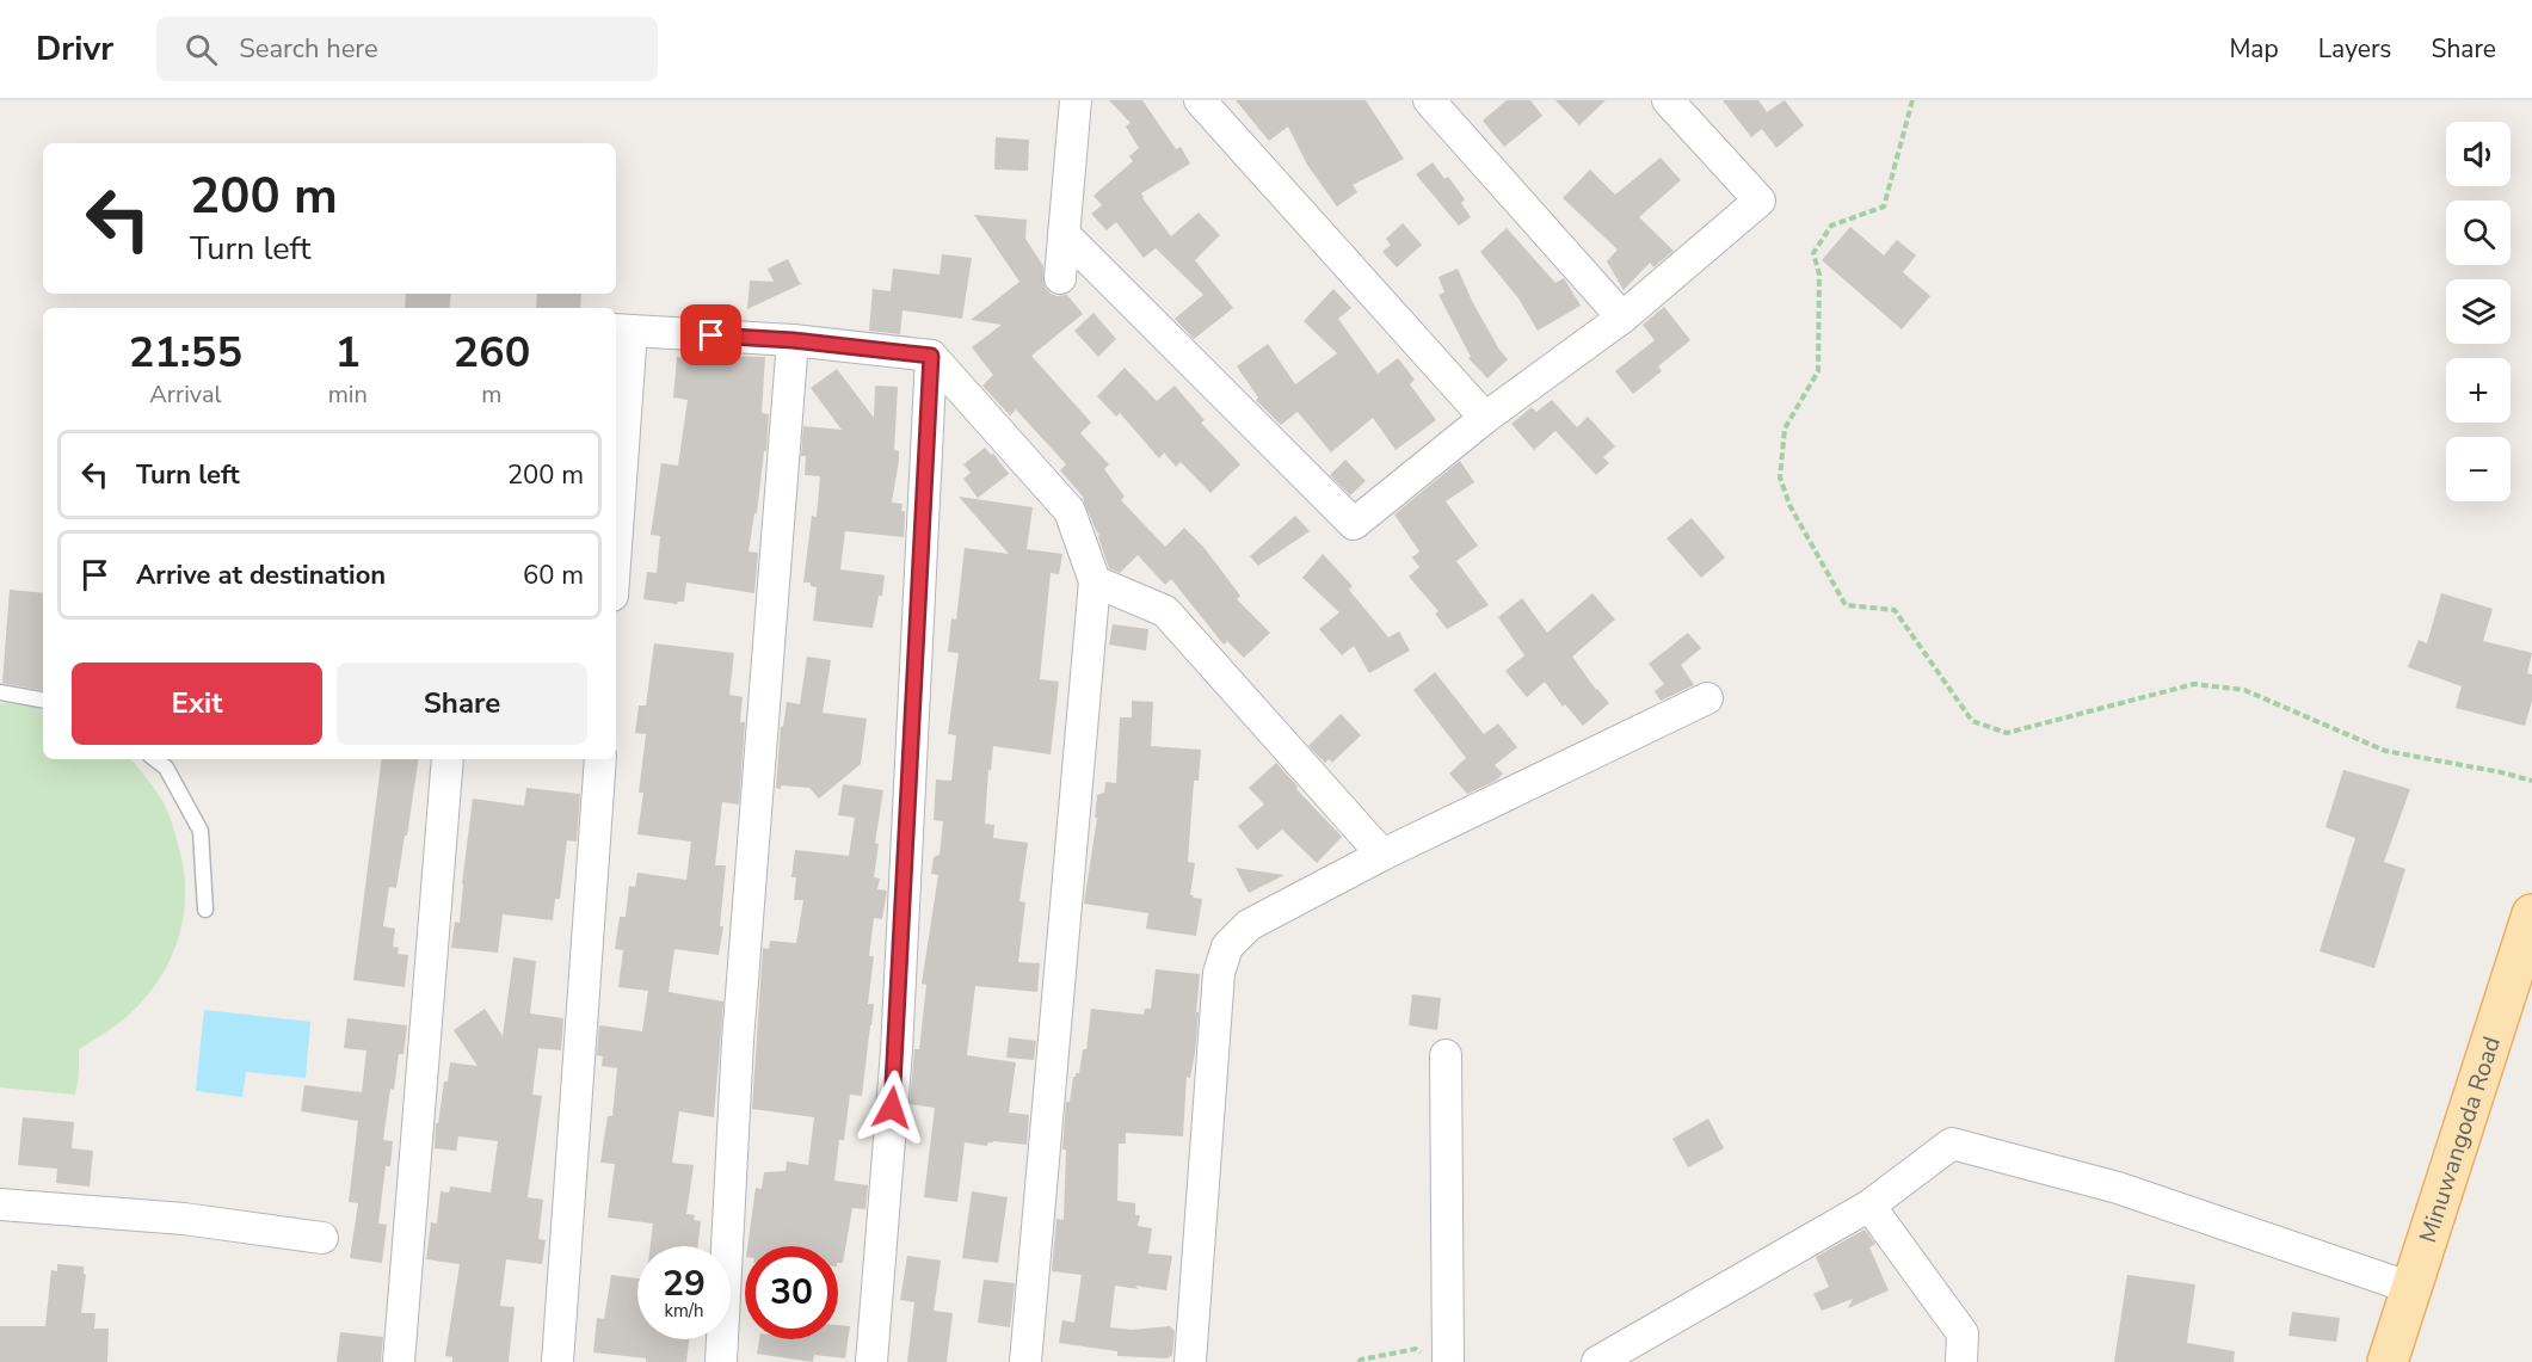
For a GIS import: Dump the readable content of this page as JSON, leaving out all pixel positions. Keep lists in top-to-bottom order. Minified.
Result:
{"streets":{"main road":["Minuwangoda Road"]},"page":{"header":"Drivr","search":"Search here","nav":["Map","Layers","Share"],"map_buttons":["+","−"],"turn":["200 m","Turn left"],"eta":["21:55","Arrival","1","min","260","m"],"list":[{"name":"Turn left","value":"200 m"},{"name":"Arrive at destination","value":"60 m"}],"buttons":["Exit","Share"],"speed":"29 km/h","limit":"30"}}
